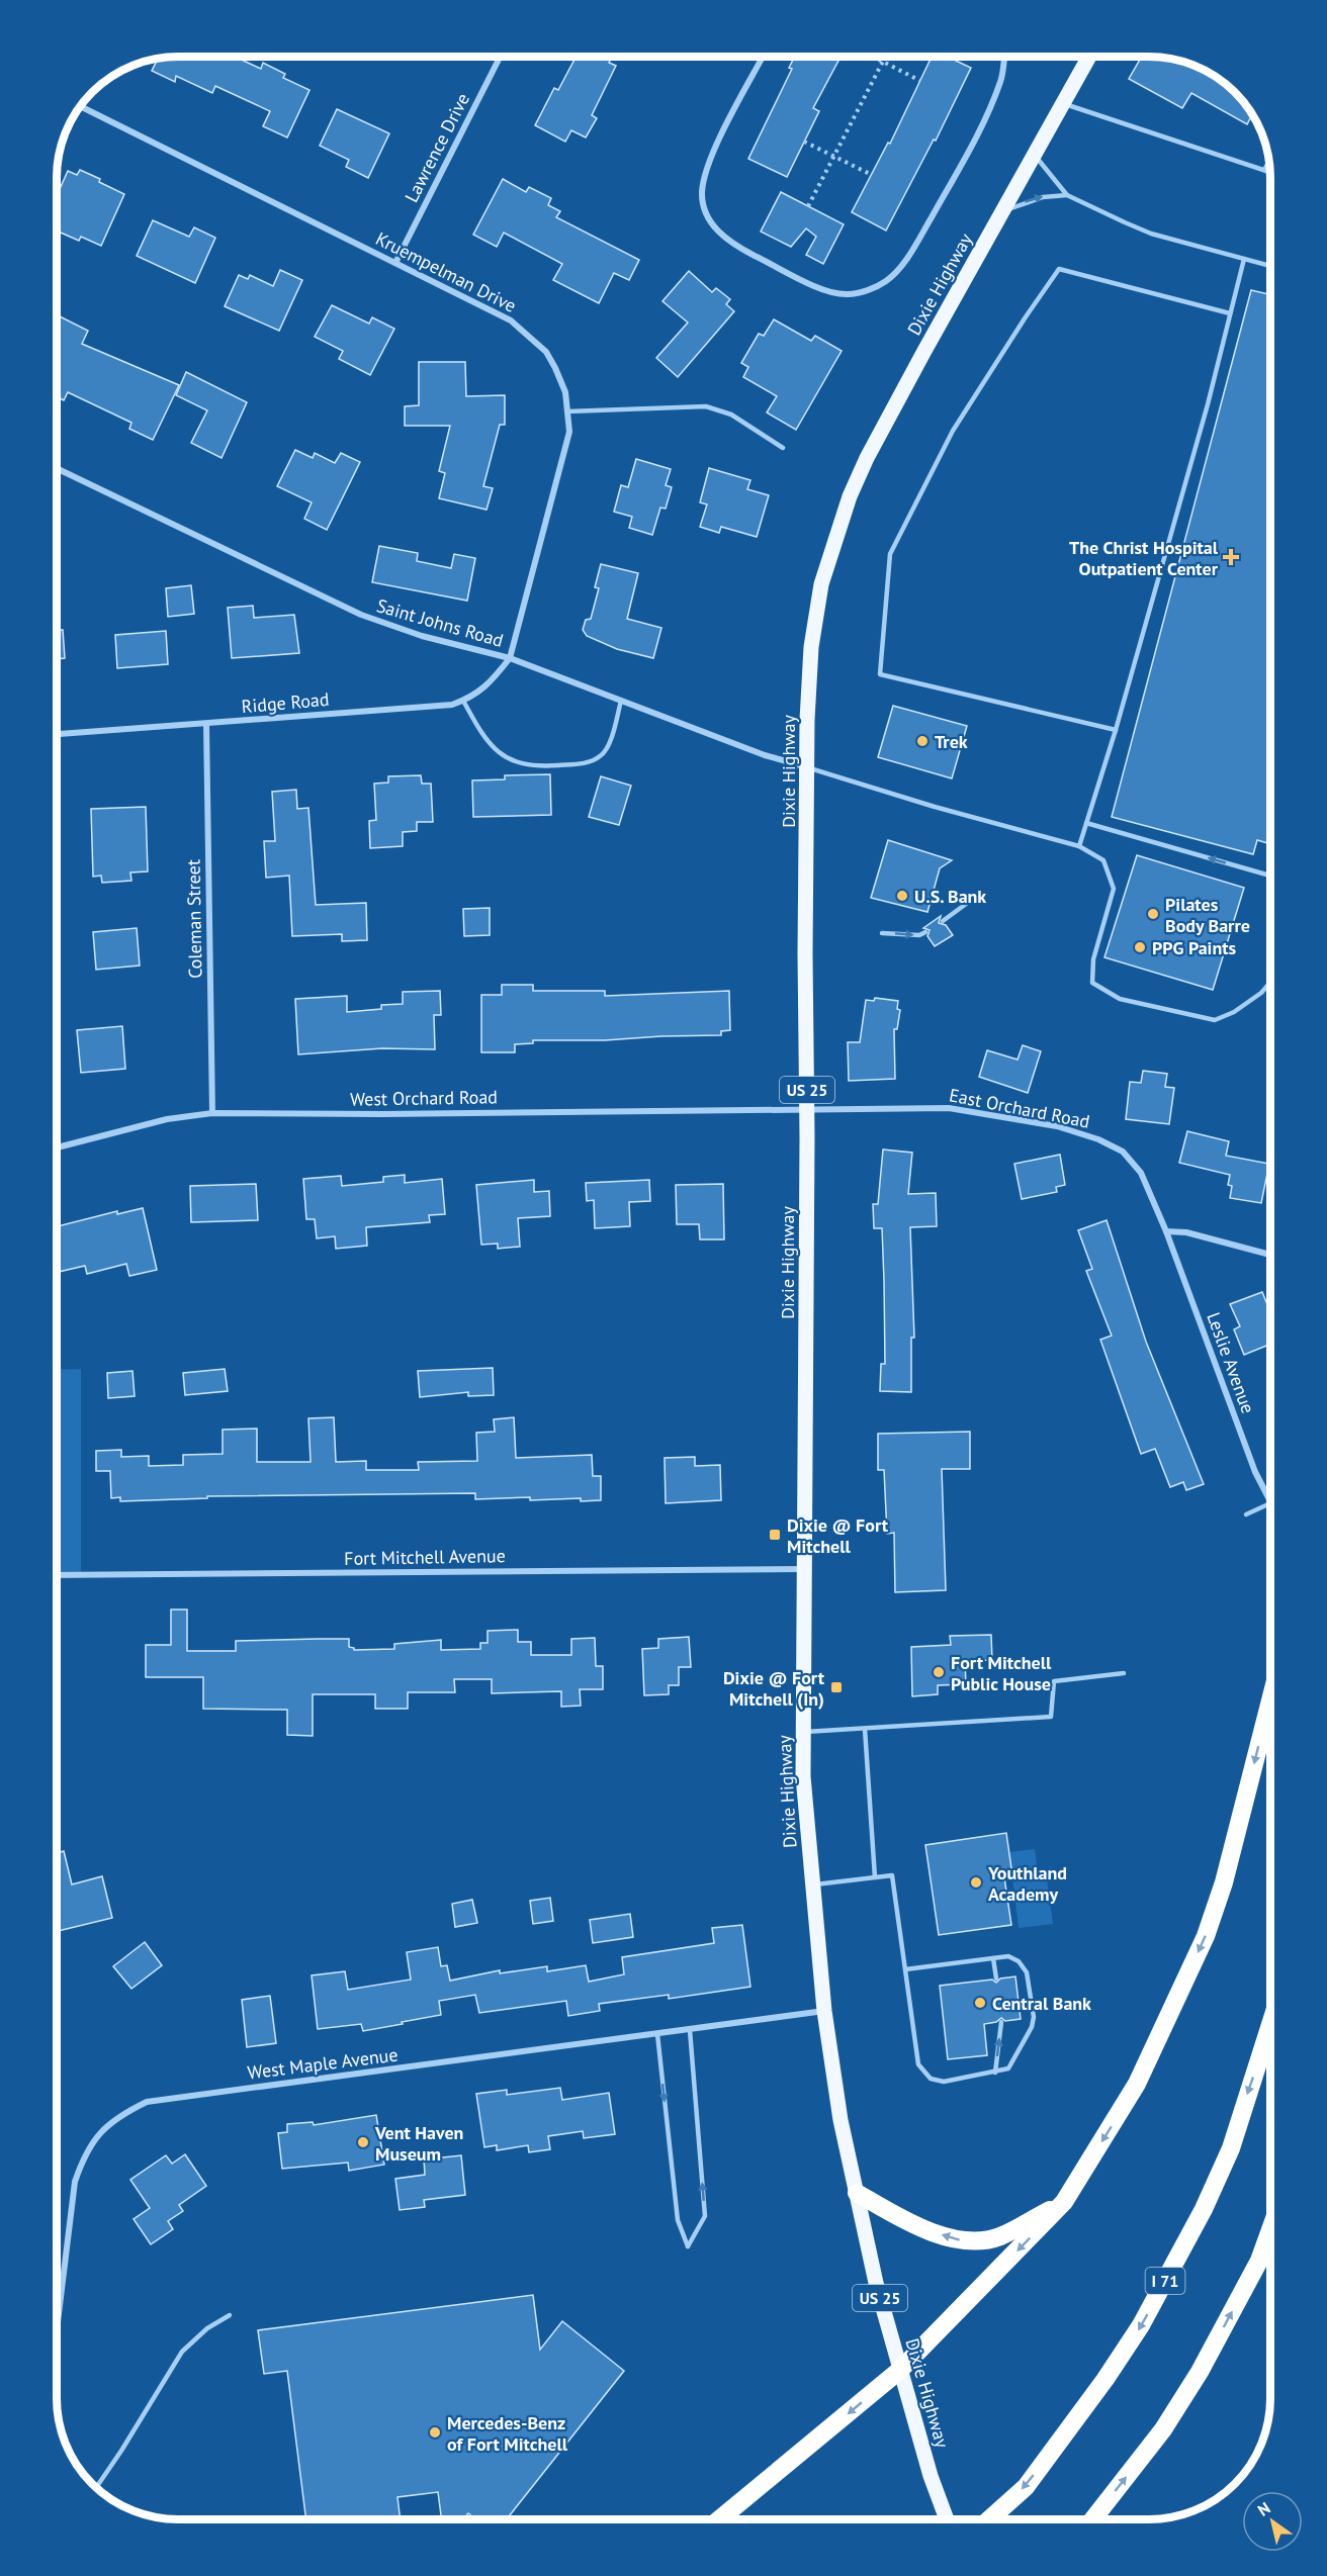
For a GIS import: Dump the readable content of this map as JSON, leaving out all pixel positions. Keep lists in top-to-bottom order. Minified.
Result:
{"streets":{"highway":["I 71"],"main road":["Dixie Highway","US 25"],"street":["Lawrence Drive","Kruempelman Drive","Saint Johns Road","Ridge Road","Coleman Street","West Orchard Road","East Orchard Road","Leslie Avenue","Fort Mitchell Avenue","West Maple Avenue"]},"crossings":[["Lawrence Drive","Kruempelman Drive"],["Kruempelman Drive","Saint Johns Road"],["Kruempelman Drive","Ridge Road"],["Dixie Highway","Saint Johns Road"],["Dixie Highway","West Orchard Road"],["Dixie Highway","East Orchard Road"],["Dixie Highway","Fort Mitchell Avenue"],["Dixie Highway","West Maple Avenue"],["Saint Johns Road","Ridge Road"],["Ridge Road","Coleman Street"],["Coleman Street","West Orchard Road"],["West Orchard Road","East Orchard Road"],["East Orchard Road","Leslie Avenue"]],"places":{"health":["The Christ Hospital Outpatient Center"],"other":["Trek","U.S. Bank","Pilates Body Barre","PPG Paints","Fort Mitchell Public House","Youthland Academy","Central Bank","Vent Haven Museum","Mercedes-Benz of Fort Mitchell"],"transit":["Dixie @ Fort Mitchell","Dixie @ Fort Mitchell (In)"]},"north":"top left"}
